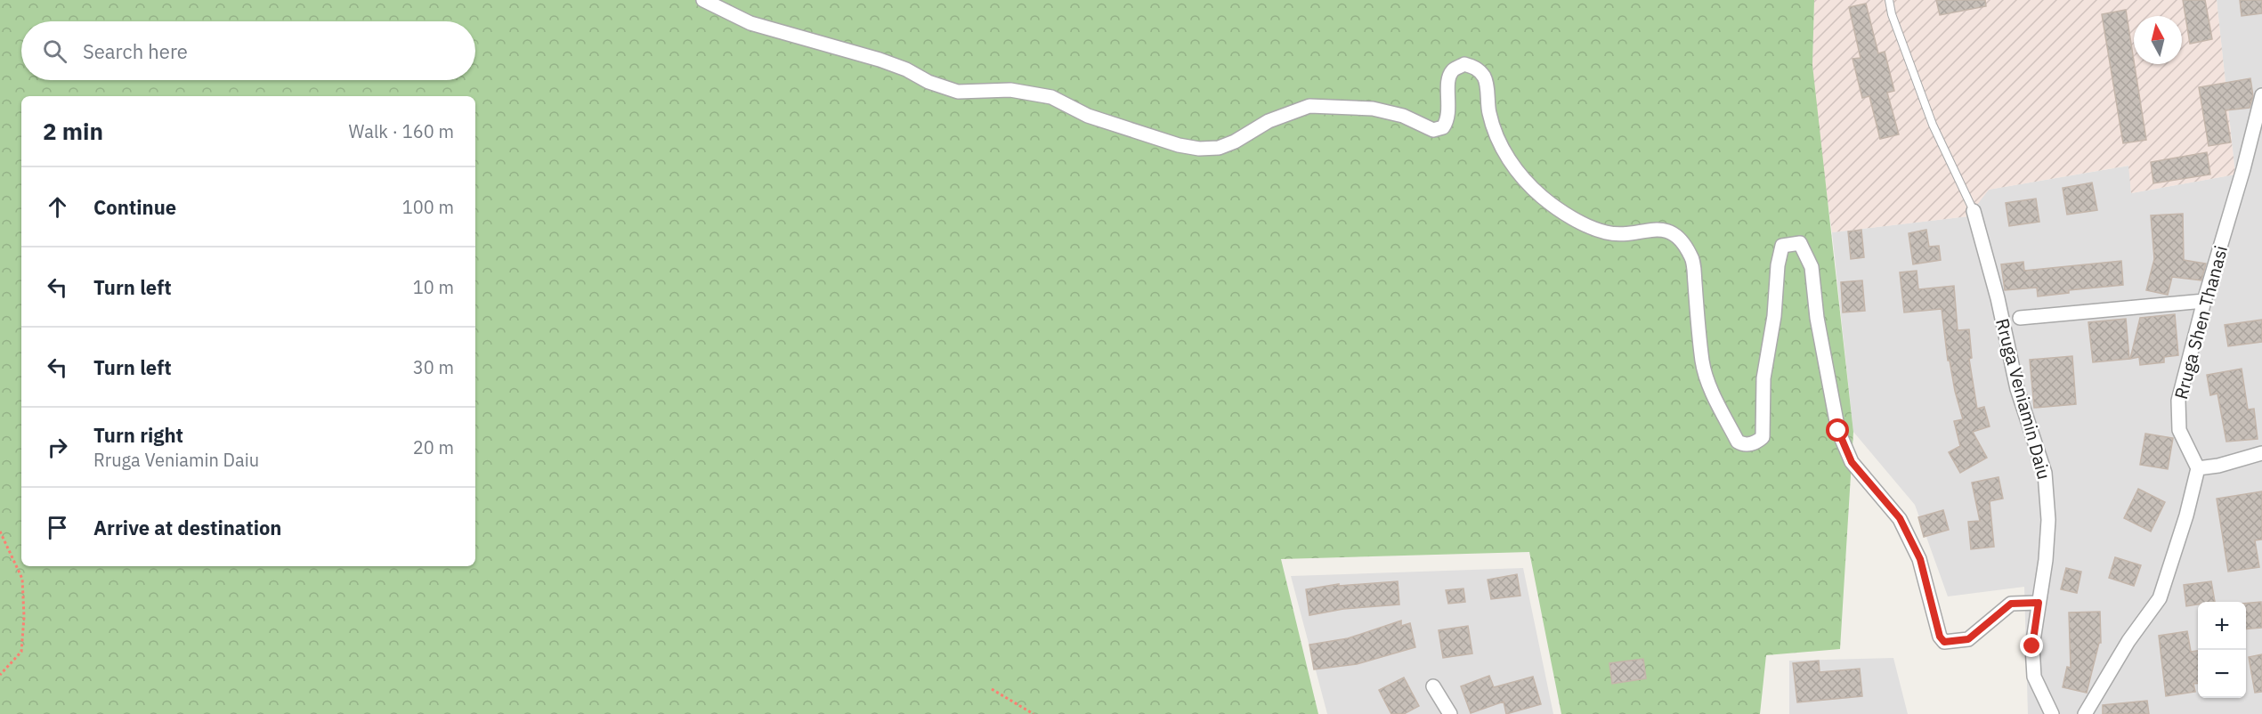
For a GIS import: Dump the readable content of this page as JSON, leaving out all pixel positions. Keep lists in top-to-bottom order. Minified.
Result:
{"streets":{"street":["Rruga Shen Thanasi","Rruga Veniamin Daiu"]},"north":"top","page":{"search":"Search here","heading":["2 min","Walk · 160 m"],"list":[["Continue","100 m"],["Turn left","10 m"],["Turn left","30 m"],["Turn right","Rruga Veniamin Daiu","20 m"],"Arrive at destination"],"map_buttons":["+","−"]}}
